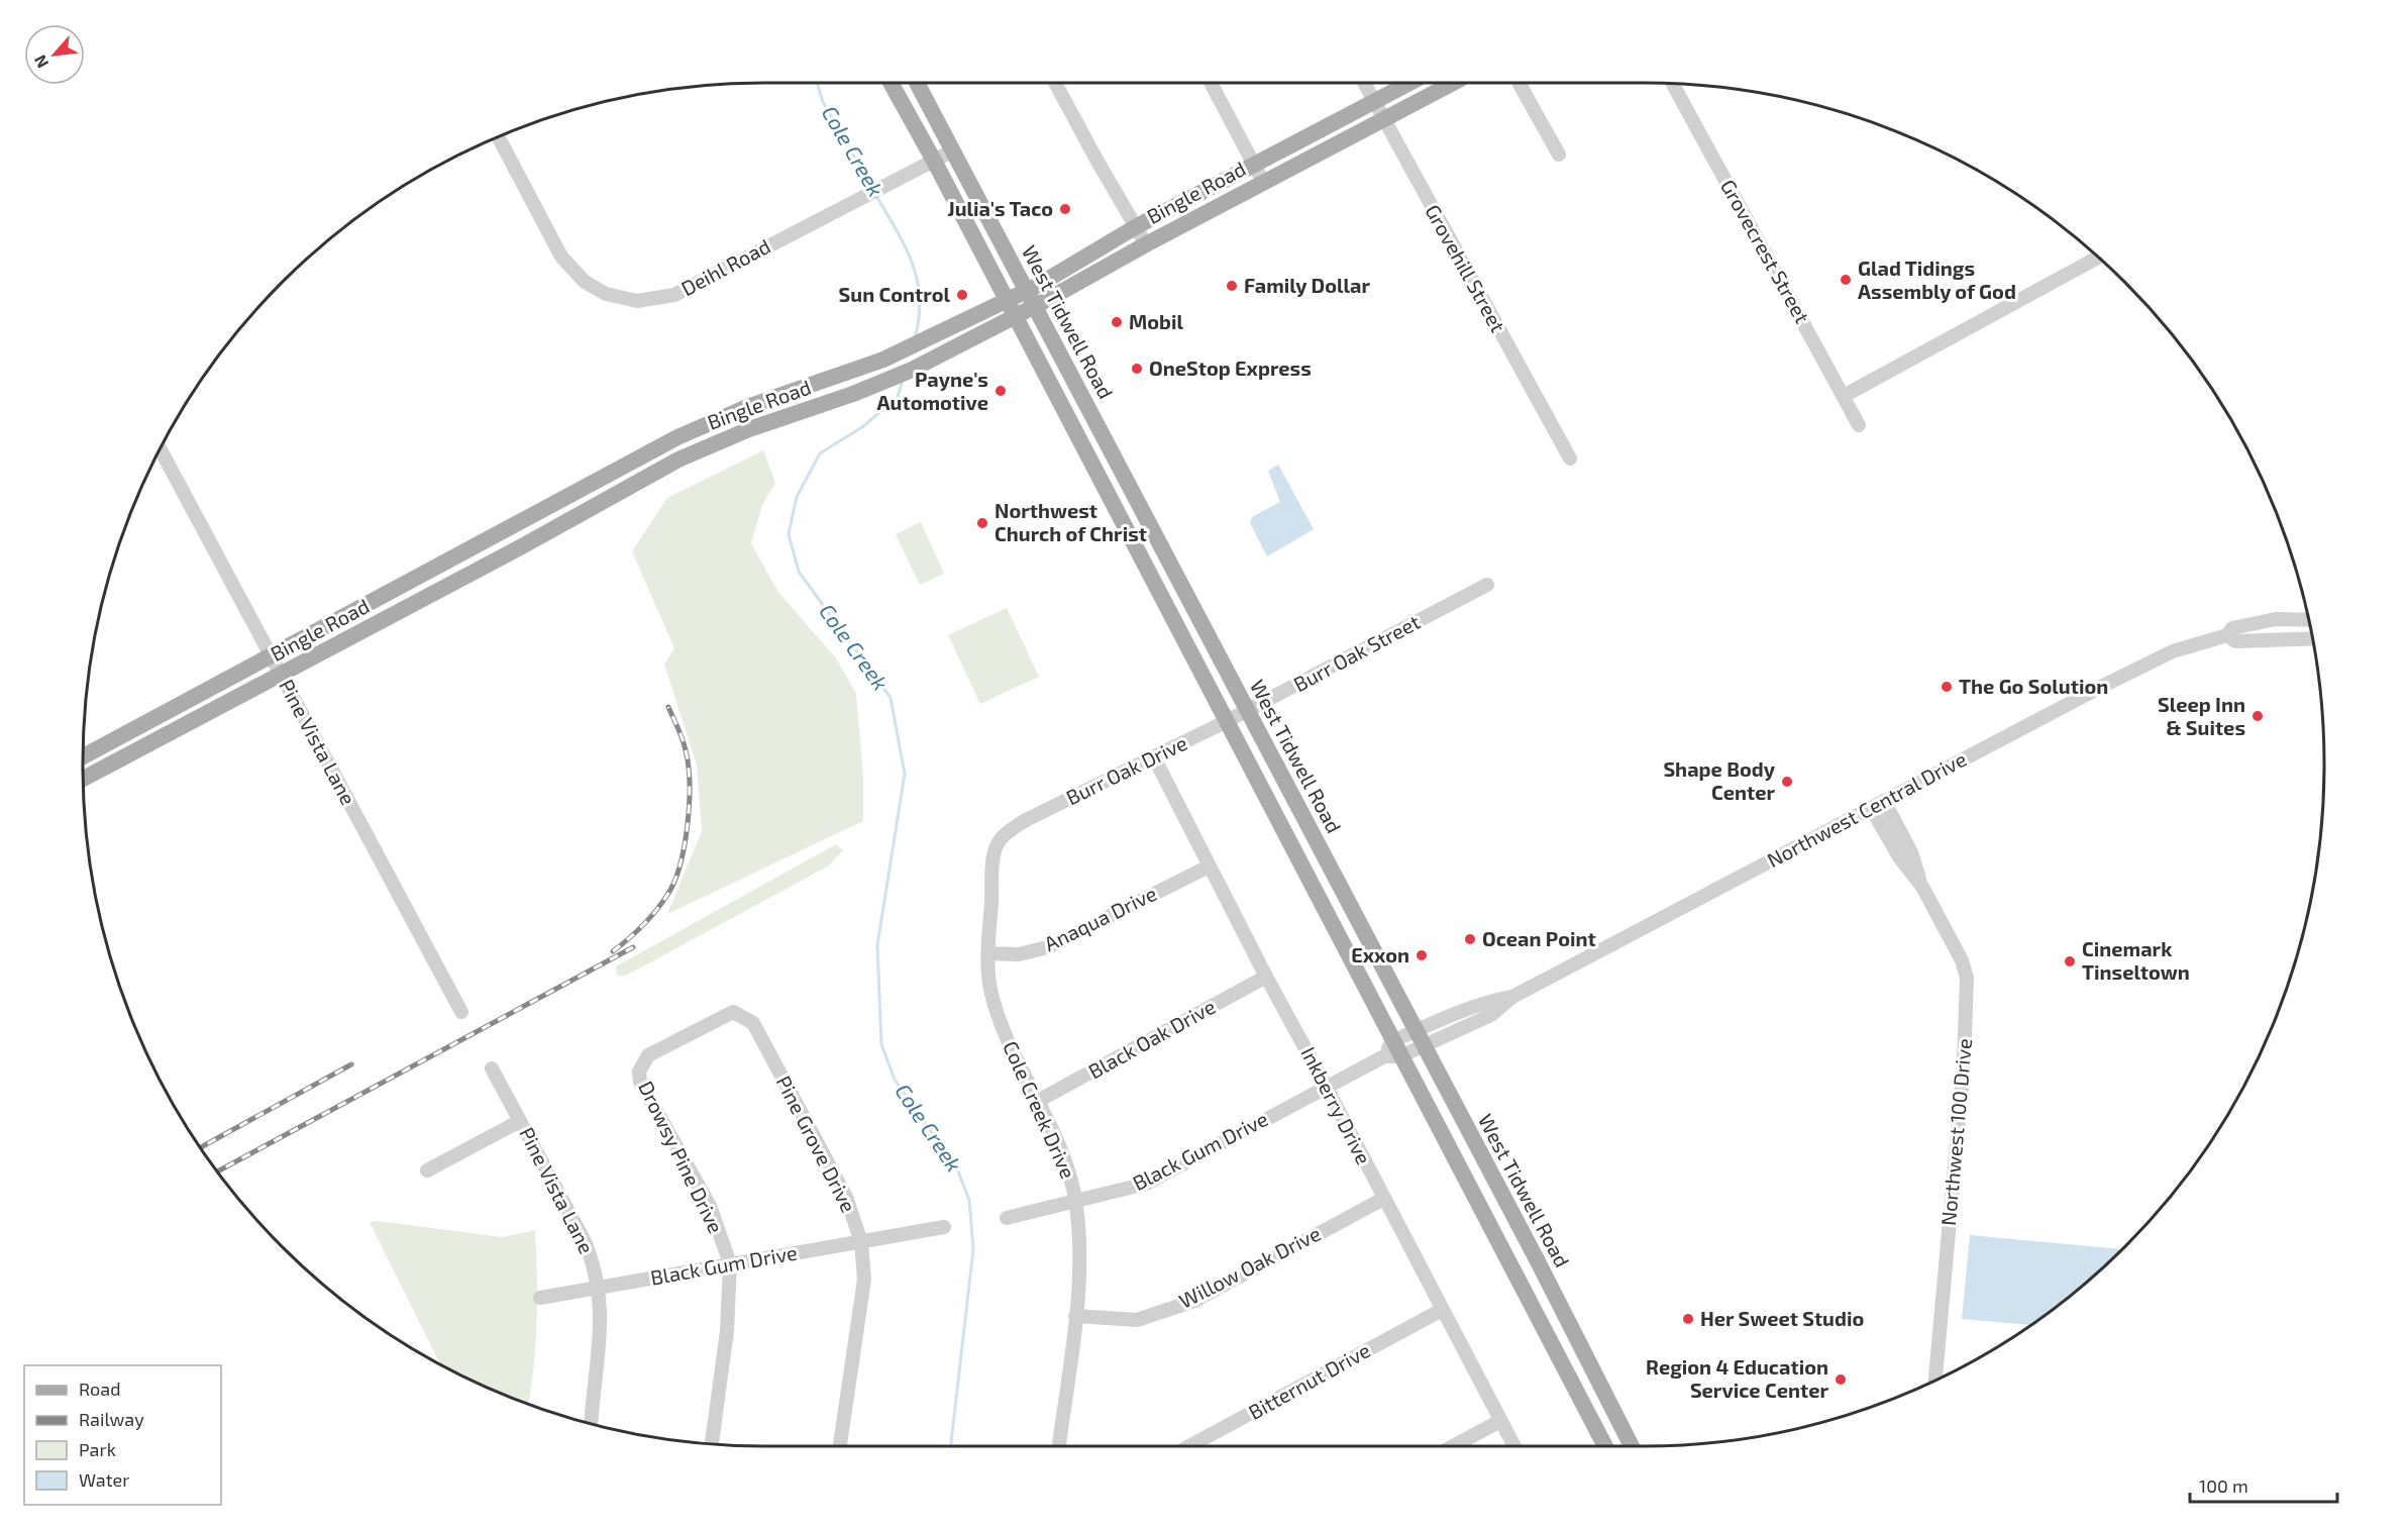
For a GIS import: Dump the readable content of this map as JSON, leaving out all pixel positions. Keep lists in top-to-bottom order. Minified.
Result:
{"streets":{"main road":["Bingle Road","West Tidwell Road"],"street":["Grovecrest Street","Deihl Road","Grovehill Street","Burr Oak Street","Pine Vista Lane","Burr Oak Drive","Northwest Central Drive","Anaqua Drive","Black Oak Drive","Inkberry Drive","Cole Creek Drive","Northwest 100 Drive","Pine Grove Drive","Black Gum Drive","Drowsy Pine Drive","Willow Oak Drive","Bitternut Drive"]},"crossings":[["Bingle Road","Grovehill Street"],["Bingle Road","West Tidwell Road"],["Bingle Road","Pine Vista Lane"],["Deihl Road","West Tidwell Road"],["West Tidwell Road","Burr Oak Street"],["West Tidwell Road","Northwest Central Drive"],["Burr Oak Street","Burr Oak Drive"],["Pine Vista Lane","Black Gum Drive"],["Burr Oak Drive","Inkberry Drive"],["Burr Oak Drive","Cole Creek Drive"],["Northwest Central Drive","Northwest 100 Drive"],["Northwest Central Drive","Black Gum Drive"],["Anaqua Drive","Inkberry Drive"],["Anaqua Drive","Cole Creek Drive"],["Black Oak Drive","Inkberry Drive"],["Black Oak Drive","Cole Creek Drive"],["Inkberry Drive","Black Gum Drive"],["Inkberry Drive","Willow Oak Drive"],["Inkberry Drive","Bitternut Drive"],["Cole Creek Drive","Black Gum Drive"],["Cole Creek Drive","Willow Oak Drive"],["Pine Grove Drive","Black Gum Drive"],["Pine Grove Drive","Drowsy Pine Drive"],["Black Gum Drive","Drowsy Pine Drive"]],"water":["Cole Creek"],"places":["Julia's Taco","Glad Tidings Assembly of God","Family Dollar","Sun Control","Mobil","OneStop Express","Payne's Automotive","Northwest Church of Christ","The Go Solution","Sleep Inn & Suites","Shape Body Center","Ocean Point","Exxon","Cinemark Tinseltown","Her Sweet Studio","Region 4 Education Service Center"],"legend":["Road","Railway","Park","Water"],"scale_bar":"100 m","north":"bottom left"}
